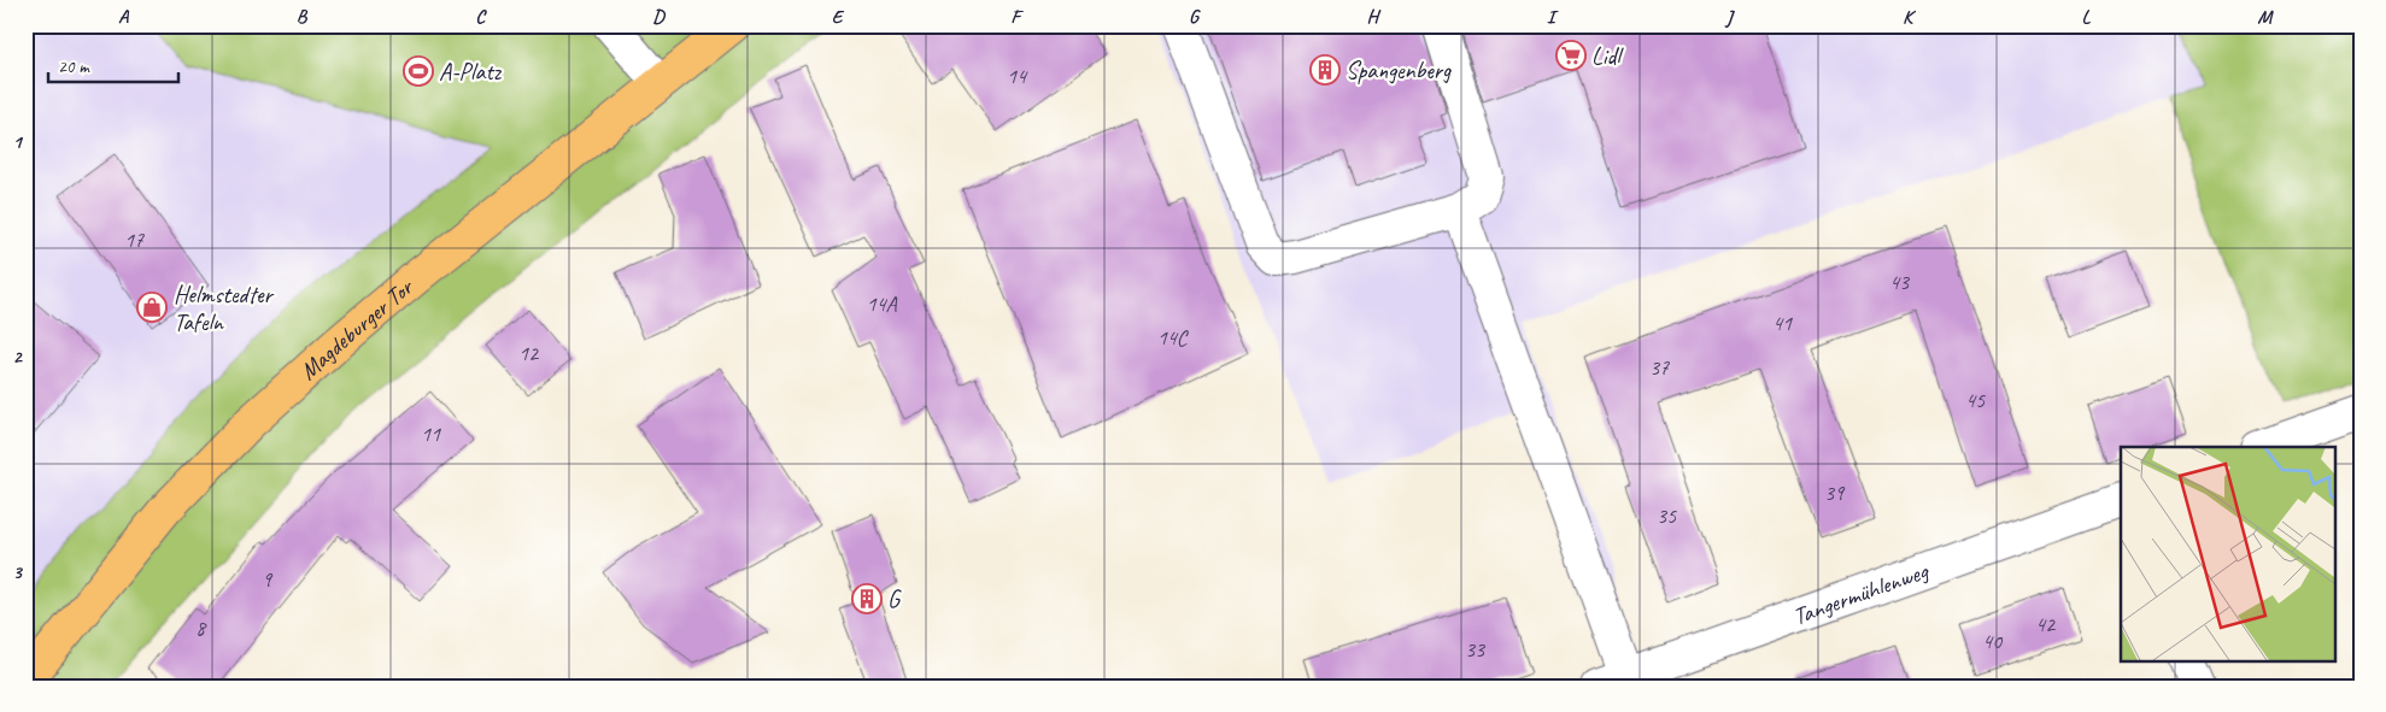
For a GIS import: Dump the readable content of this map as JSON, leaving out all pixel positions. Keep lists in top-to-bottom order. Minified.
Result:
{"streets":{"main road":["Magdeburger Tor"],"street":["Tangermühlenweg"]},"places":{"supermarket":["Lidl"],"building":["Spangenberg","G"],"sports":["A-Platz"],"shop":["Helmstedter Tafeln"]},"house_numbers":["14","17","43","14A","41","14C","12","37","45","11","39","35","9","42","8","40","33"],"scale_bar":"20 m","grid":{"columns":["A","B","C","D","E","F","G","H","I","J","K","L","M"],"rows":["1","2","3"]}}
